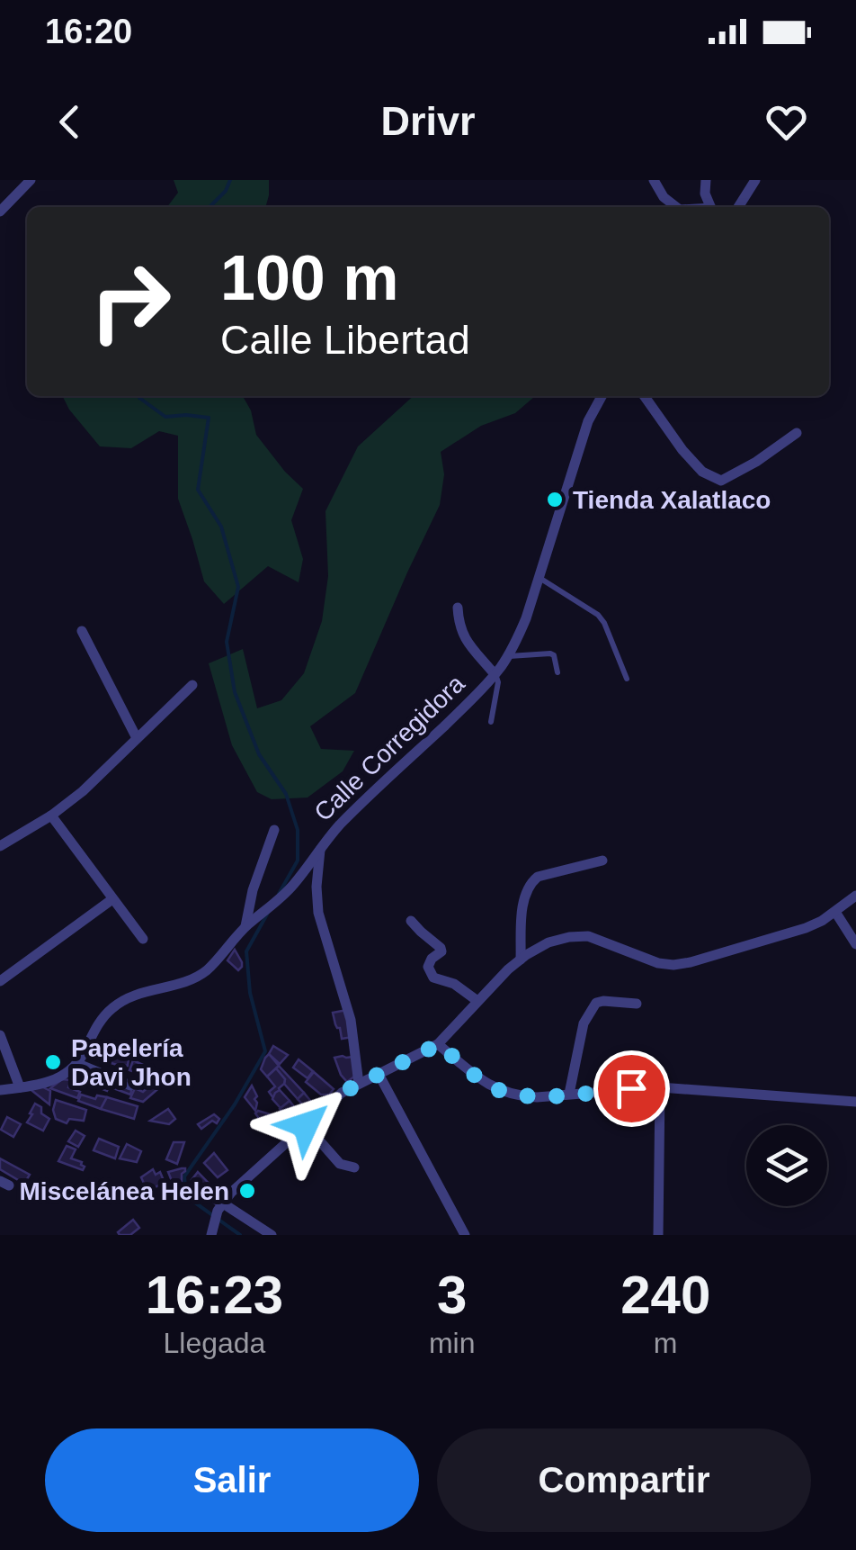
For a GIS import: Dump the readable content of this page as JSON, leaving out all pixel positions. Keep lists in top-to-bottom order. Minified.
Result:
{"streets":{"street":["Calle Corregidora"]},"places":["Tienda Xalatlaco","Papelería Davi Jhon","Miscelánea Helen"],"page":{"status":"16:20","header":"Drivr","turn":["100 m","Calle Libertad"],"eta":["16:23","Llegada","3","min","240","m"],"buttons":["Salir","Compartir"]}}
